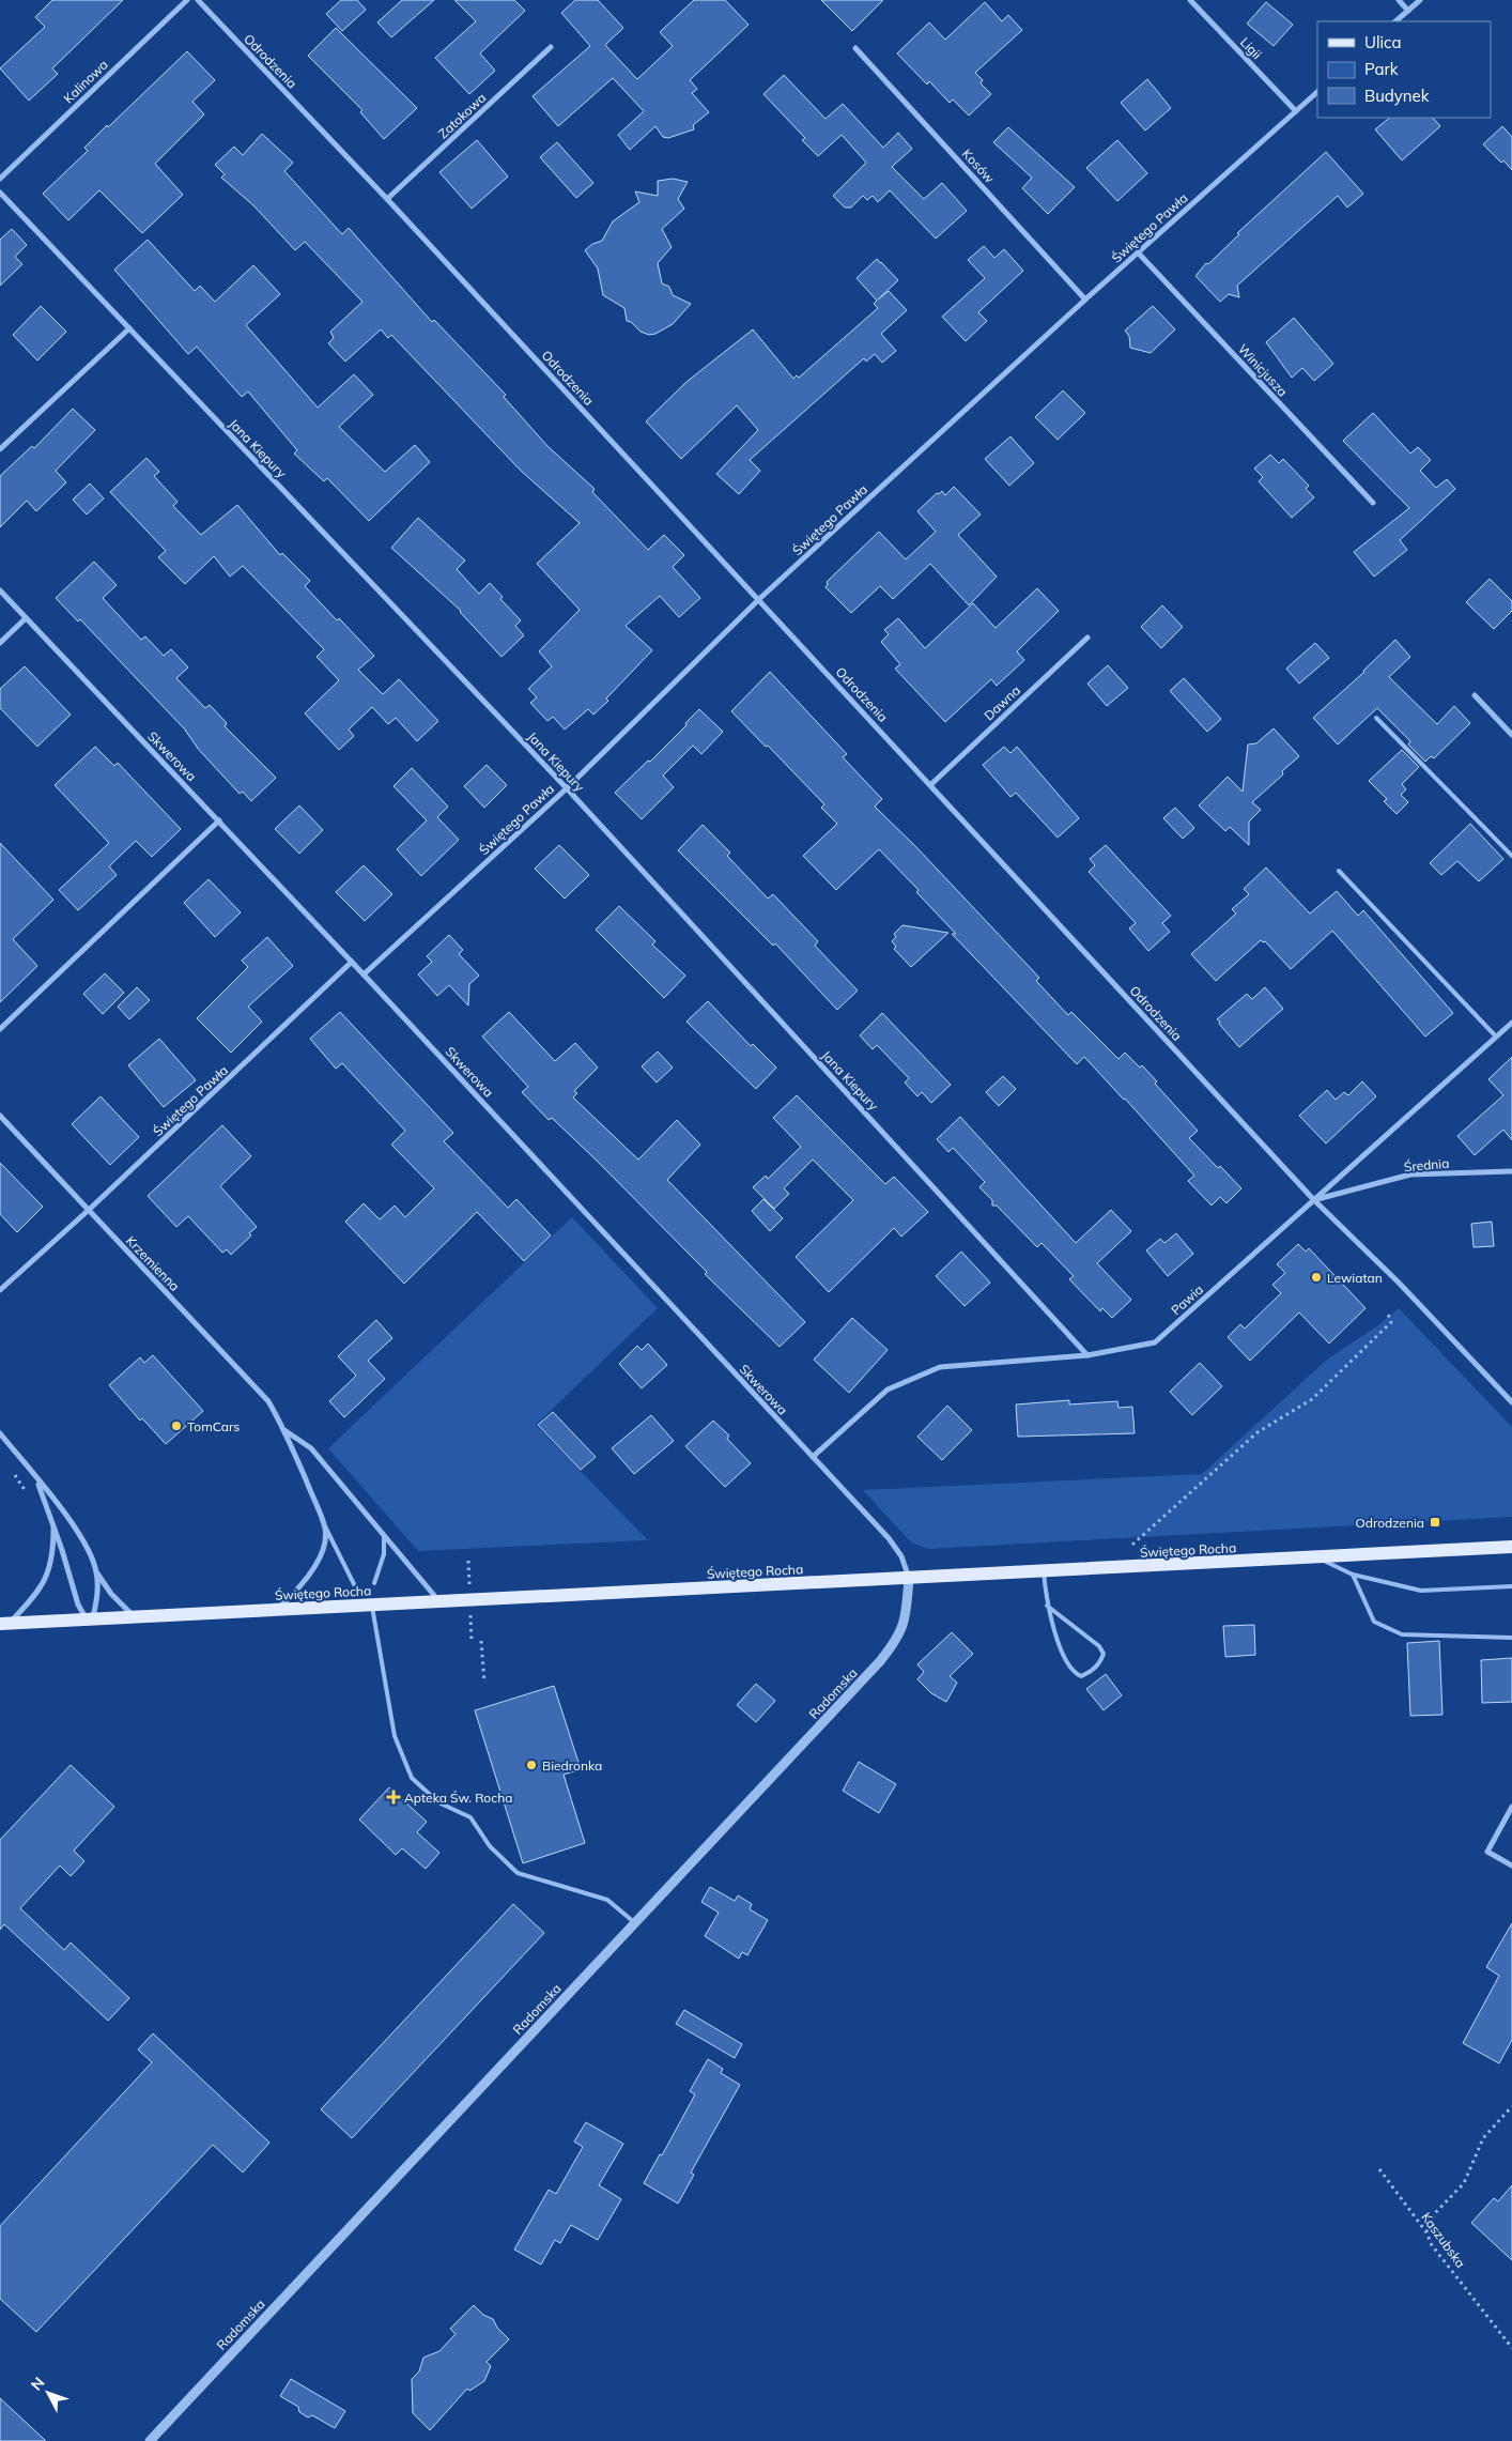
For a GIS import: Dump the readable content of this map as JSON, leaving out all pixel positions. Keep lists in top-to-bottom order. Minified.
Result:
{"streets":{"main road":["Świętego Rocha"],"street":["Ligii","Odrodzenia","Kalinowa","Zatokowa","Kosów","Świętego Pawła","Winicjusza","Jana Kiepury","Dawna","Skwerowa","Średnia","Krzemienna","Pawia","Radomska"],"path":["Kaszubska"]},"crossings":[["Ligii","Świętego Pawła"],["Odrodzenia","Zatokowa"],["Odrodzenia","Świętego Pawła"],["Odrodzenia","Dawna"],["Odrodzenia","Średnia"],["Odrodzenia","Pawia"],["Kosów","Świętego Pawła"],["Świętego Pawła","Winicjusza"],["Świętego Pawła","Jana Kiepury"],["Świętego Pawła","Skwerowa"],["Świętego Pawła","Krzemienna"],["Jana Kiepury","Pawia"],["Skwerowa","Pawia"],["Skwerowa","Świętego Rocha"],["Skwerowa","Radomska"],["Średnia","Pawia"],["Krzemienna","Świętego Rocha"],["Świętego Rocha","Radomska"]],"places":{"other":["Lewiatan","TomCars","Biedronka"],"transit":["Odrodzenia"],"health":["Apteka Św. Rocha"]},"legend":["Ulica","Park","Budynek"],"north":"top left"}
